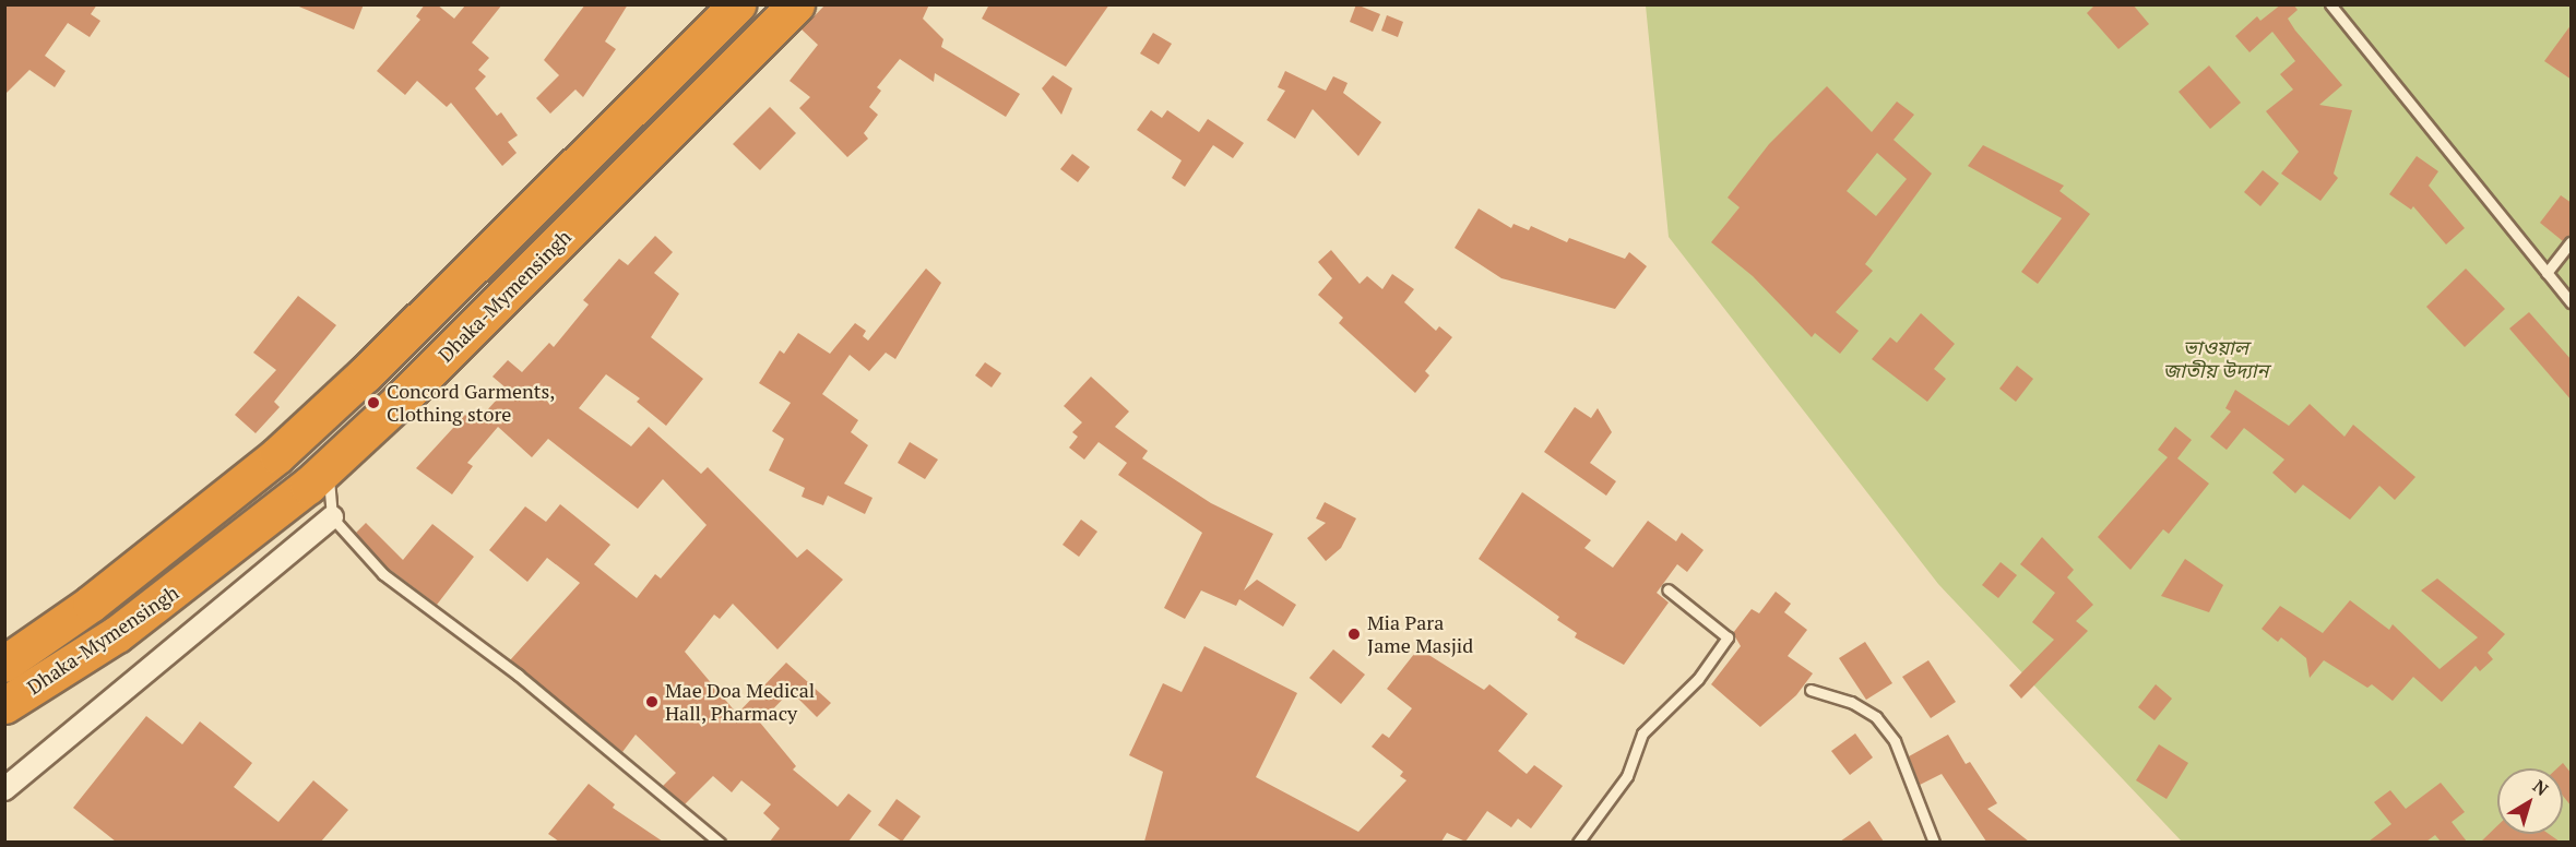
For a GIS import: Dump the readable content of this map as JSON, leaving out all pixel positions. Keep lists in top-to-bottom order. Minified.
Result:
{"streets":{"highway":["Dhaka-Mymensingh"]},"parks":["ভাওয়াল জাতীয় উদ্যান"],"places":["Concord Garments, Clothing store","Mia Para Jame Masjid","Mae Doa Medical Hall, Pharmacy"],"north":"top right"}
